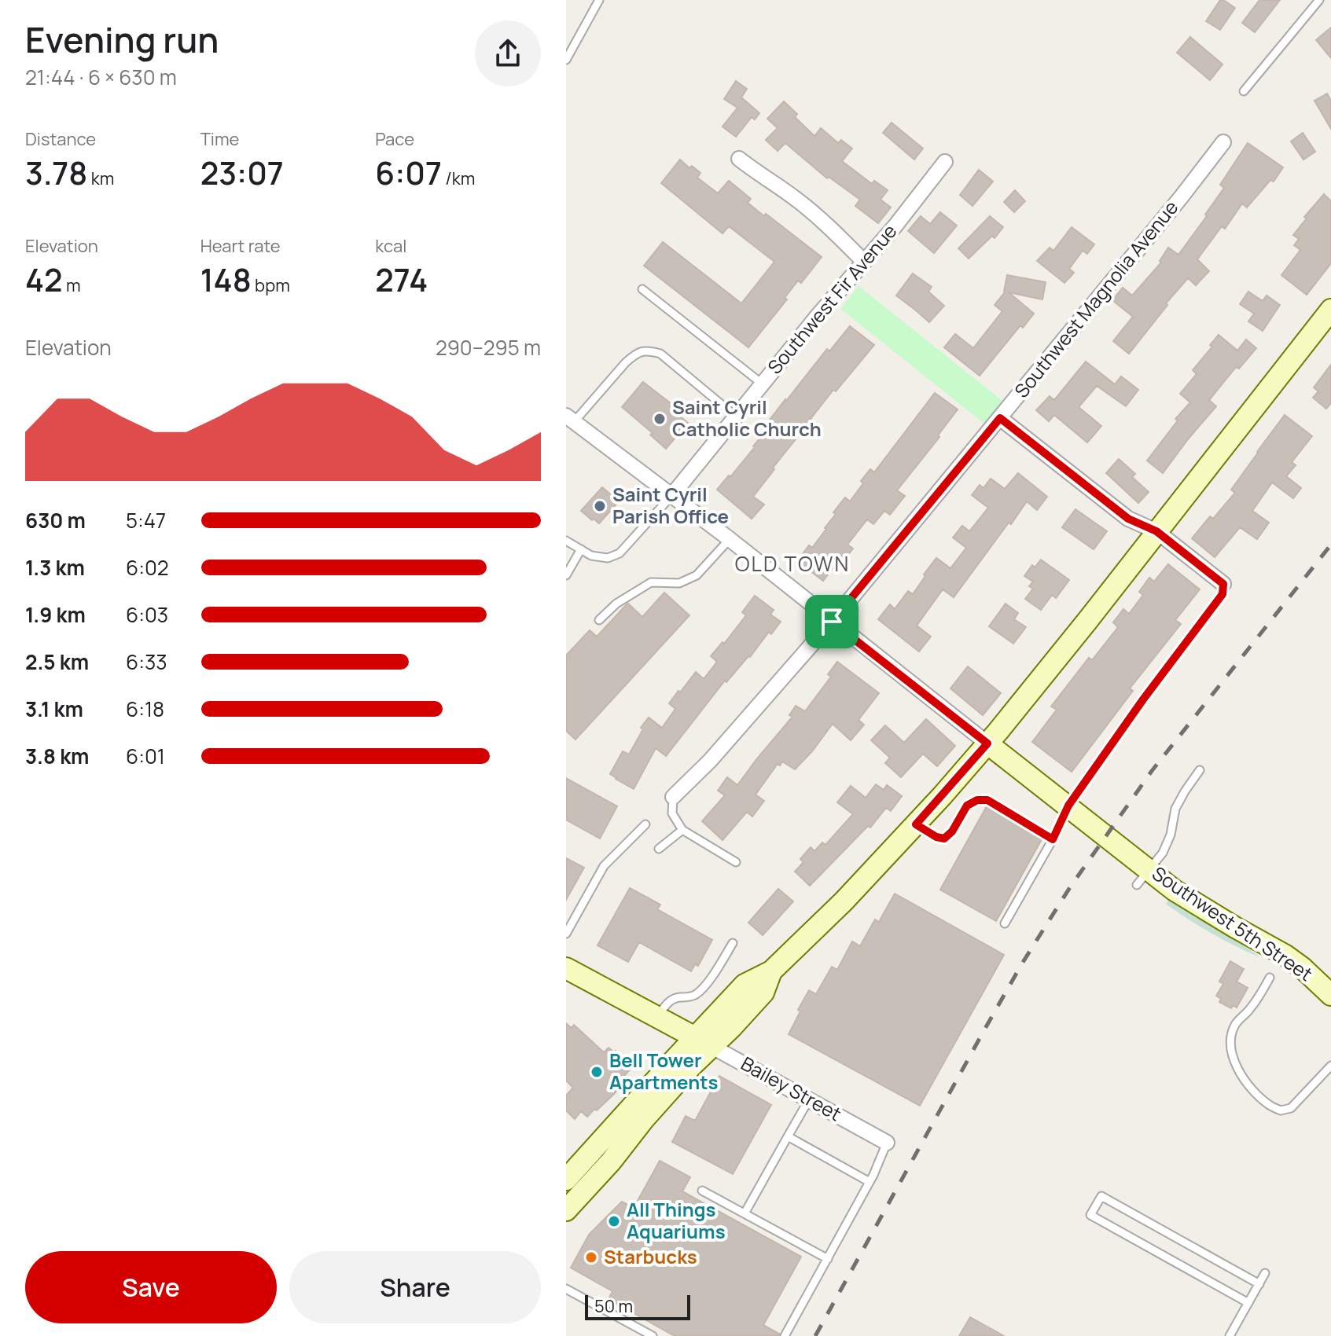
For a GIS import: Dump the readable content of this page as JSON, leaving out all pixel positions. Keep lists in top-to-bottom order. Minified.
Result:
{"streets":{"street":["Southwest Fir Avenue","Southwest Magnolia Avenue","Southwest 5th Street","Bailey Street"]},"crossings":[["Southwest Fir Avenue","Southwest 5th Street"],["Southwest Magnolia Avenue","Southwest 5th Street"]],"districts":["OLD TOWN"],"places":["Saint Cyril Catholic Church","Saint Cyril Parish Office","Bell Tower Apartments","All Things Aquariums","Starbucks"],"scale_bar":"50 m","page":{"heading":["Evening run","21:44 · 6 × 630 m"],"stats":[["Distance","3.78 km"],["Time","23:07"],["Pace","6:07 /km"],["Elevation","42 m"],["Heart rate","148 bpm"],["kcal","274"]],"chart":["Elevation","290–295 m"],"list":[{"name":"630 m","note":"5:47"},{"name":"1.3 km","note":"6:02"},{"name":"1.9 km","note":"6:03"},{"name":"2.5 km","note":"6:33"},{"name":"3.1 km","note":"6:18"},{"name":"3.8 km","note":"6:01"}],"buttons":["Save","Share"],"scale":"50 m"}}
